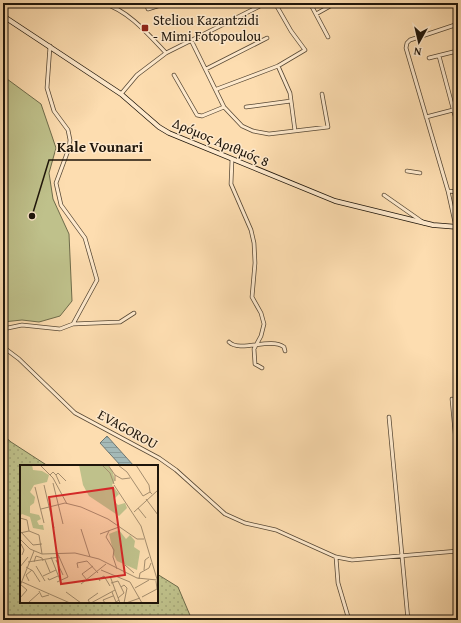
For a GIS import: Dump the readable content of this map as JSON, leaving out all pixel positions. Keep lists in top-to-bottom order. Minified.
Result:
{"streets":{"street":["Δρόμος Αριθμός 8","EVAGOROU"]},"places":{"transit":["Steliou Kazantzidi - Mimi Fotopoulou"],"other":["Kale Vounari"]},"north":"bottom"}
